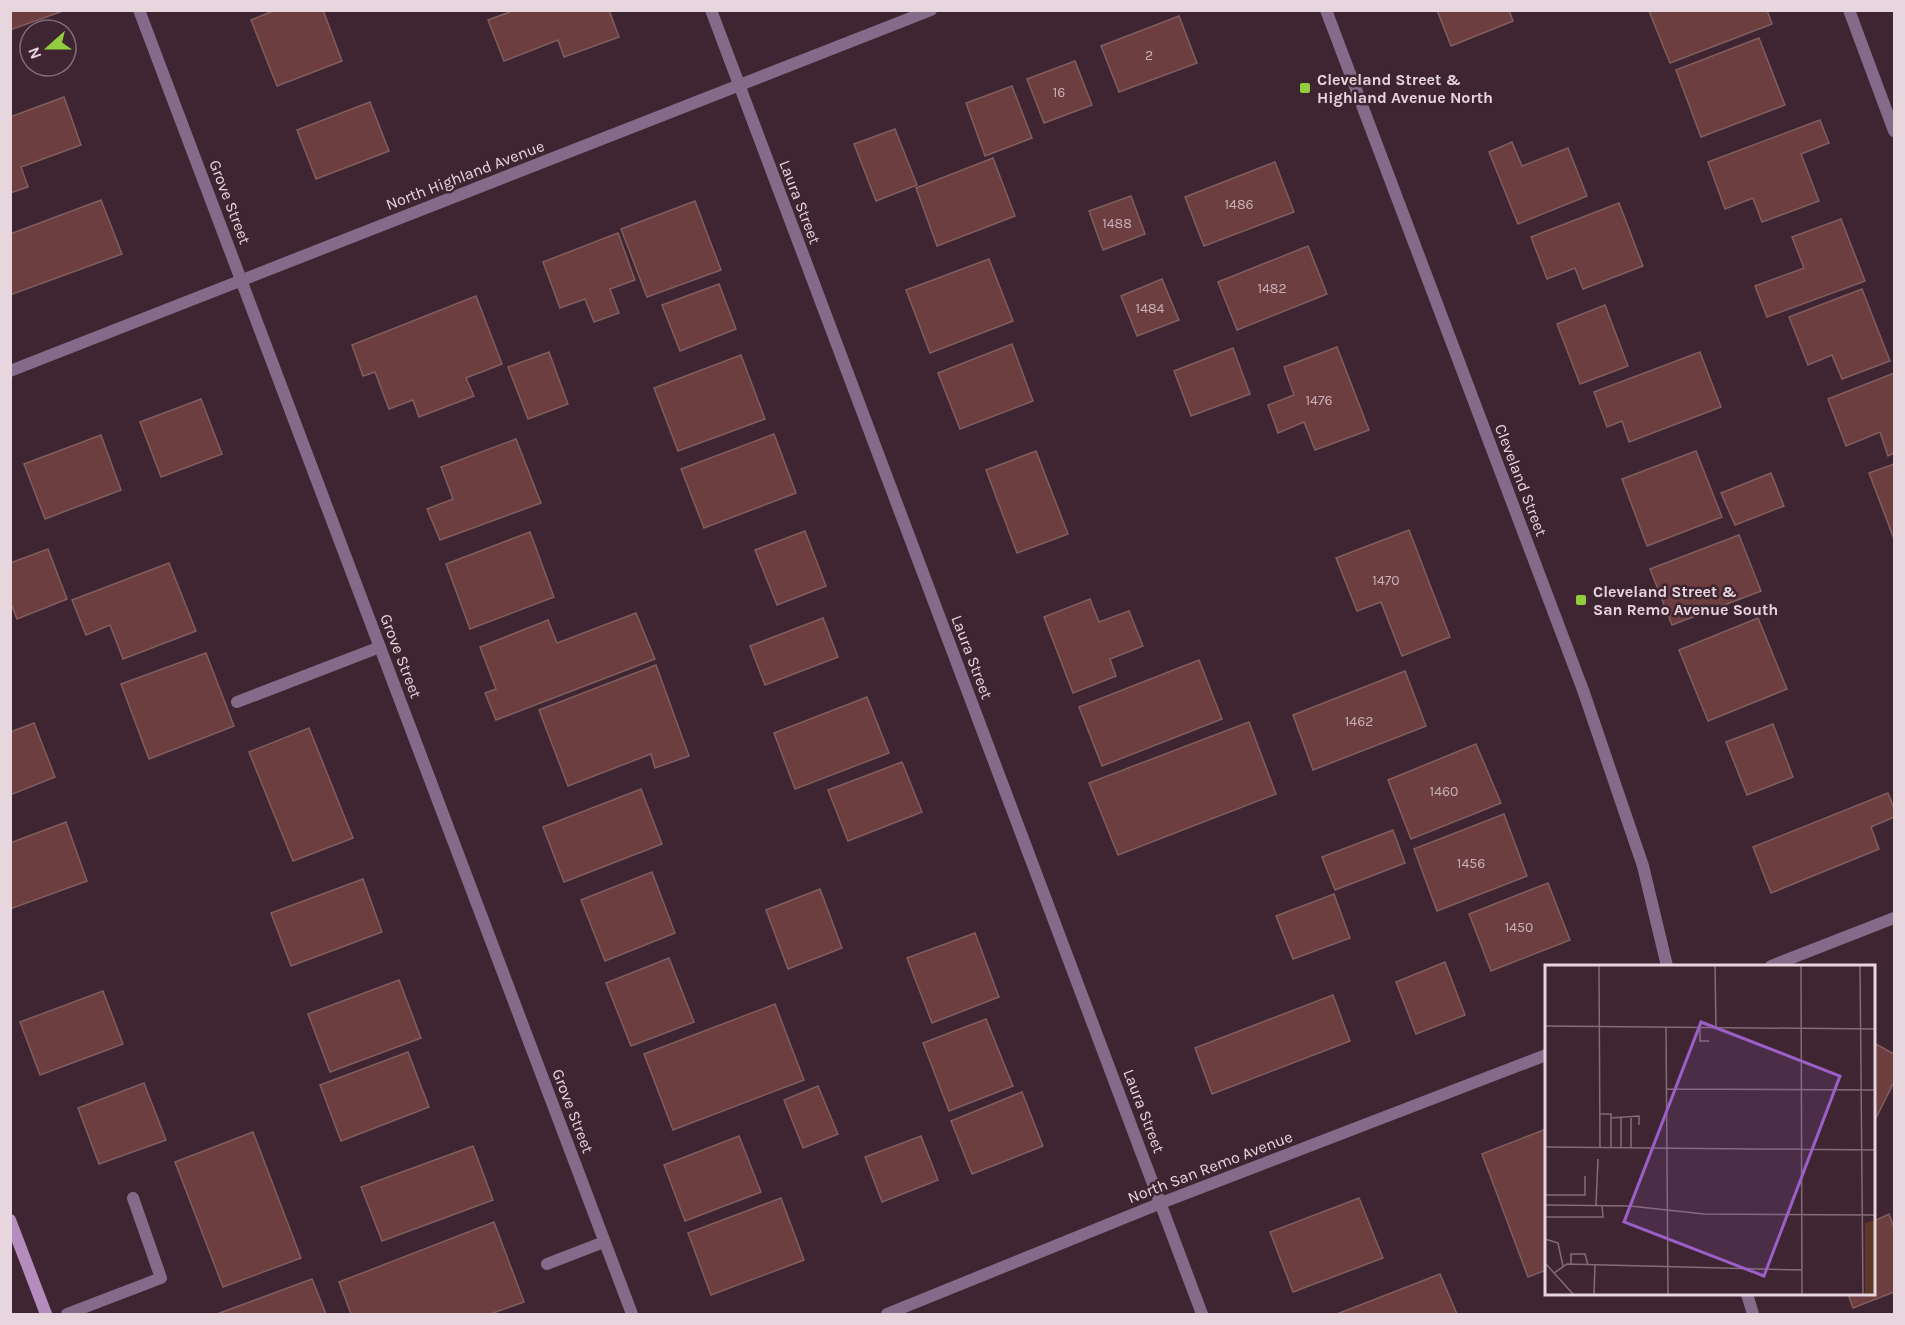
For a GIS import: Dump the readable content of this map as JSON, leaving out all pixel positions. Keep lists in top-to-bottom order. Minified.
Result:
{"streets":{"street":["North Highland Avenue","Grove Street","Laura Street","Cleveland Street","North San Remo Avenue"]},"crossings":[["North Highland Avenue","Grove Street"],["North Highland Avenue","Laura Street"],["Laura Street","North San Remo Avenue"]],"places":{"transit":["Cleveland Street & Highland Avenue North","Cleveland Street & San Remo Avenue South"]},"house_numbers":["2","16","1486","1488","1482","1484","1476","1470","1462","1460","1456","1450"],"north":"left"}
